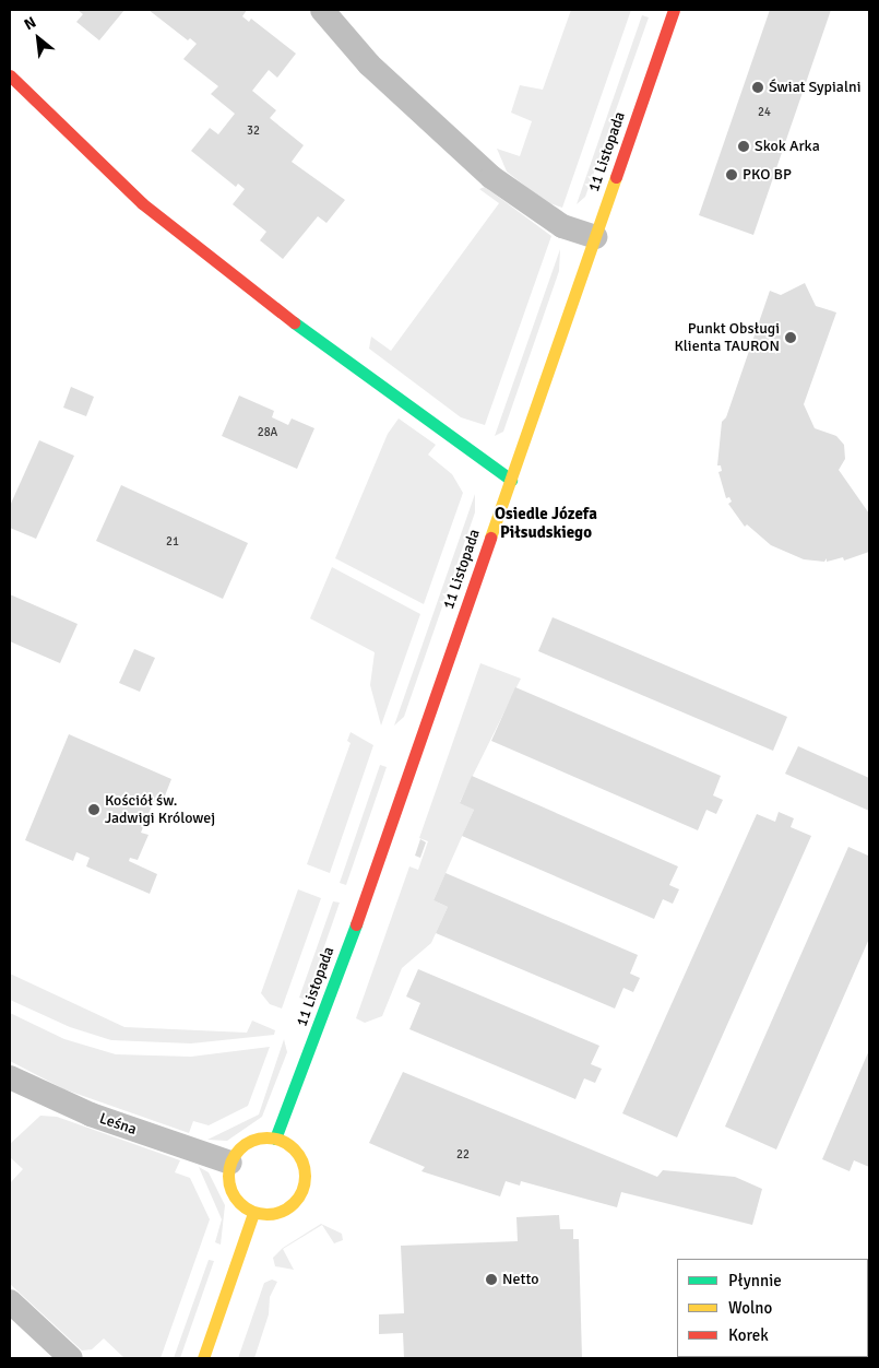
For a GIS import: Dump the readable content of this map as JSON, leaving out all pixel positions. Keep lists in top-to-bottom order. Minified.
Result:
{"streets":{"street":["11 Listopada","Leśna"]},"crossings":[["11 Listopada","Leśna"]],"districts":["Osiedle Józefa Piłsudskiego"],"places":["Świat Sypialni","Skok Arka","PKO BP","Punkt Obsługi Klienta TAURON","Kościół św. Jadwigi Królowej","Netto"],"house_numbers":["24","32","28A","21","22"],"legend":["Płynnie","Wolno","Korek"],"north":"top left"}
